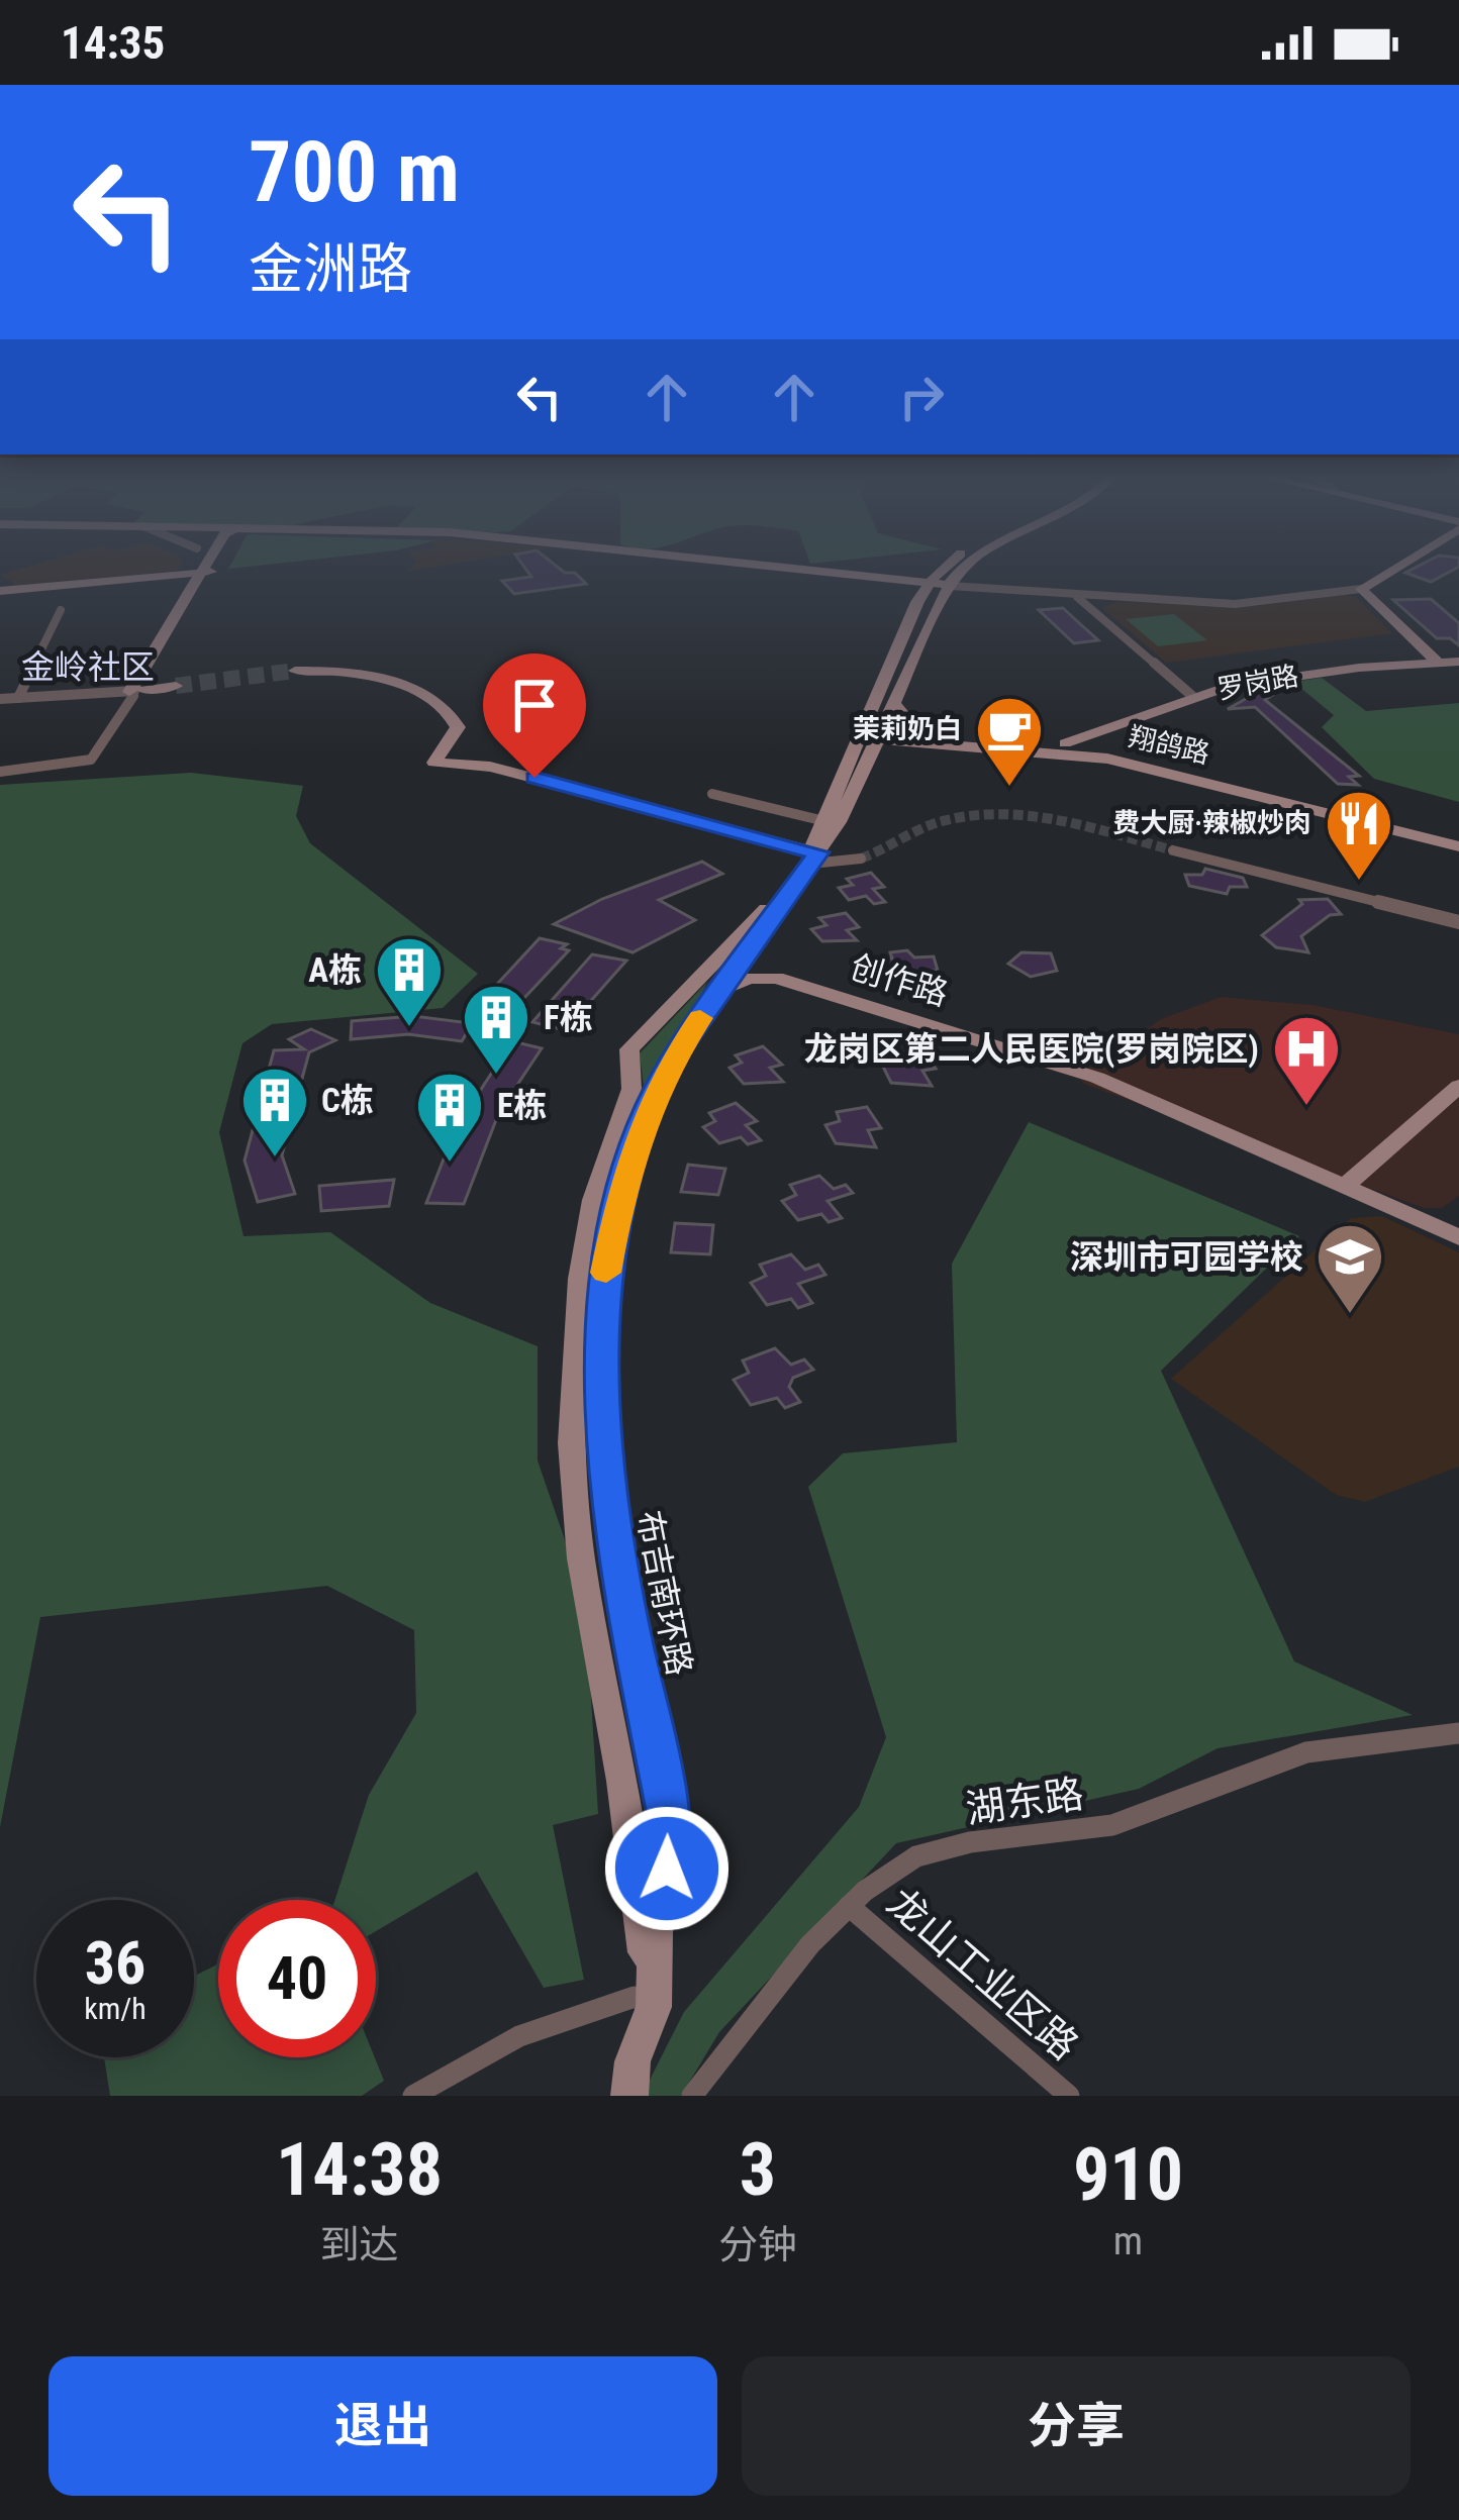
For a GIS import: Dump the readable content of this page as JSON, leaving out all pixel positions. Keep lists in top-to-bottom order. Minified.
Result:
{"streets":{"street":["罗岗路","翔鸽路","创作路","布吉南环路","湖东路","龙山工业区路"]},"crossings":[["罗岗路","翔鸽路"],["翔鸽路","布吉南环路"],["创作路","布吉南环路"],["湖东路","龙山工业区路"]],"districts":["金岭社区"],"places":{"cafe":["茉莉奶白"],"restaurant":["费大厨·辣椒炒肉"],"building":["A栋","F栋","C栋","E栋"],"hospital":["龙岗区第二人民医院(罗岗院区)"],"school or university":["深圳市可园学校"]},"page":{"status":"14:35","turn":["700 m","金洲路"],"speed":"36 km/h","limit":"40","eta":["14:38","到达","3","分钟","910","m"],"buttons":["退出","分享"]}}
